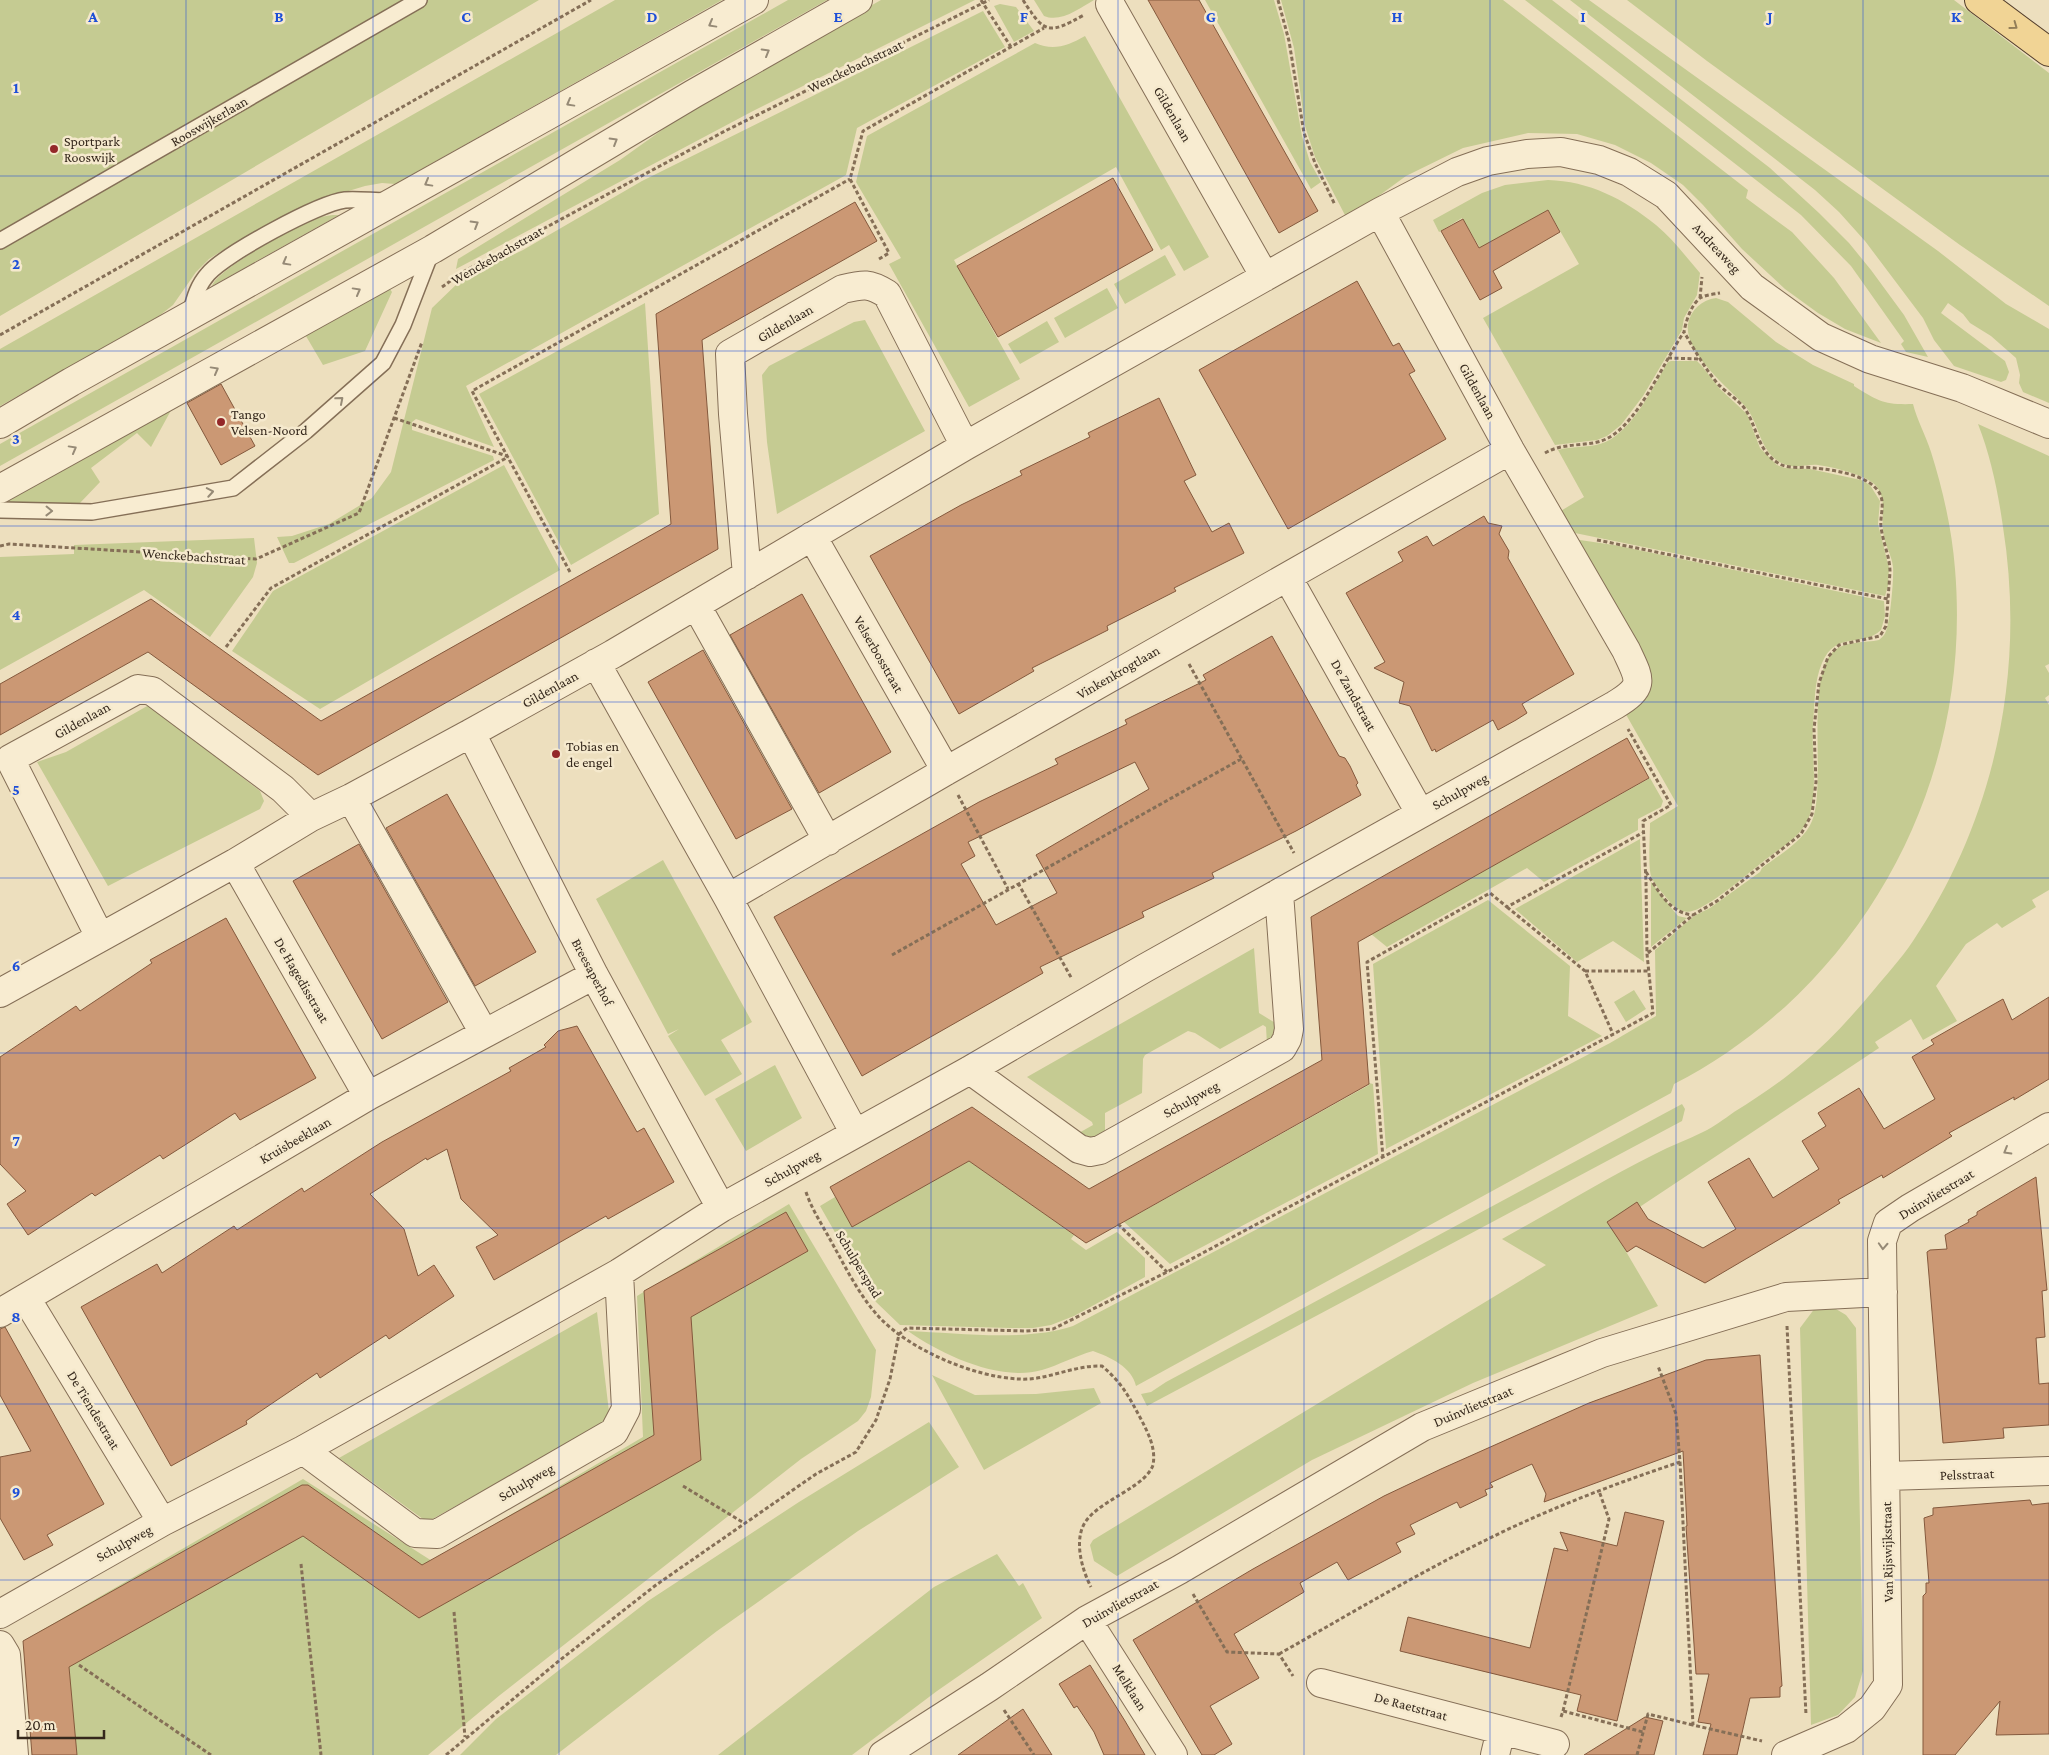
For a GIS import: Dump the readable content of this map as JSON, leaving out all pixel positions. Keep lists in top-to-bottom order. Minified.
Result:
{"streets":{"street":["Gildenlaan","Andreaweg","Velserbosstraat","Vinkenkrogtlaan","De Zandstraat","Schulpweg","Breesaperhof","De Hagedisstraat","Kruisbeeklaan","Duinvlietstraat","De Tiendestraat","Pelsstraat","Van Rijswijkstraat","Melklaan","De Raetstraat"],"lane":["Rooswijkerlaan"],"path":["Wenckebachstraat","Schulperspad"]},"crossings":[["Gildenlaan","Andreaweg"],["Gildenlaan","Velserbosstraat"],["Gildenlaan","Vinkenkrogtlaan"],["Gildenlaan","Schulpweg"],["Gildenlaan","Breesaperhof"],["Gildenlaan","De Hagedisstraat"],["Velserbosstraat","Vinkenkrogtlaan"],["Vinkenkrogtlaan","De Zandstraat"],["De Zandstraat","Schulpweg"],["Schulpweg","Breesaperhof"],["Schulpweg","Schulperspad"],["Schulpweg","De Tiendestraat"],["Breesaperhof","Kruisbeeklaan"],["De Hagedisstraat","Kruisbeeklaan"],["Kruisbeeklaan","De Tiendestraat"],["Duinvlietstraat","Schulperspad"],["Duinvlietstraat","Van Rijswijkstraat"],["Duinvlietstraat","Melklaan"],["Schulperspad","Melklaan"],["Pelsstraat","Van Rijswijkstraat"]],"places":["Sportpark Rooswijk","Tango Velsen-Noord","Tobias en de engel"],"scale_bar":"20 m","grid":{"columns":["A","B","C","D","E","F","G","H","I","J","K"],"rows":["1","2","3","4","5","6","7","8","9"]}}
